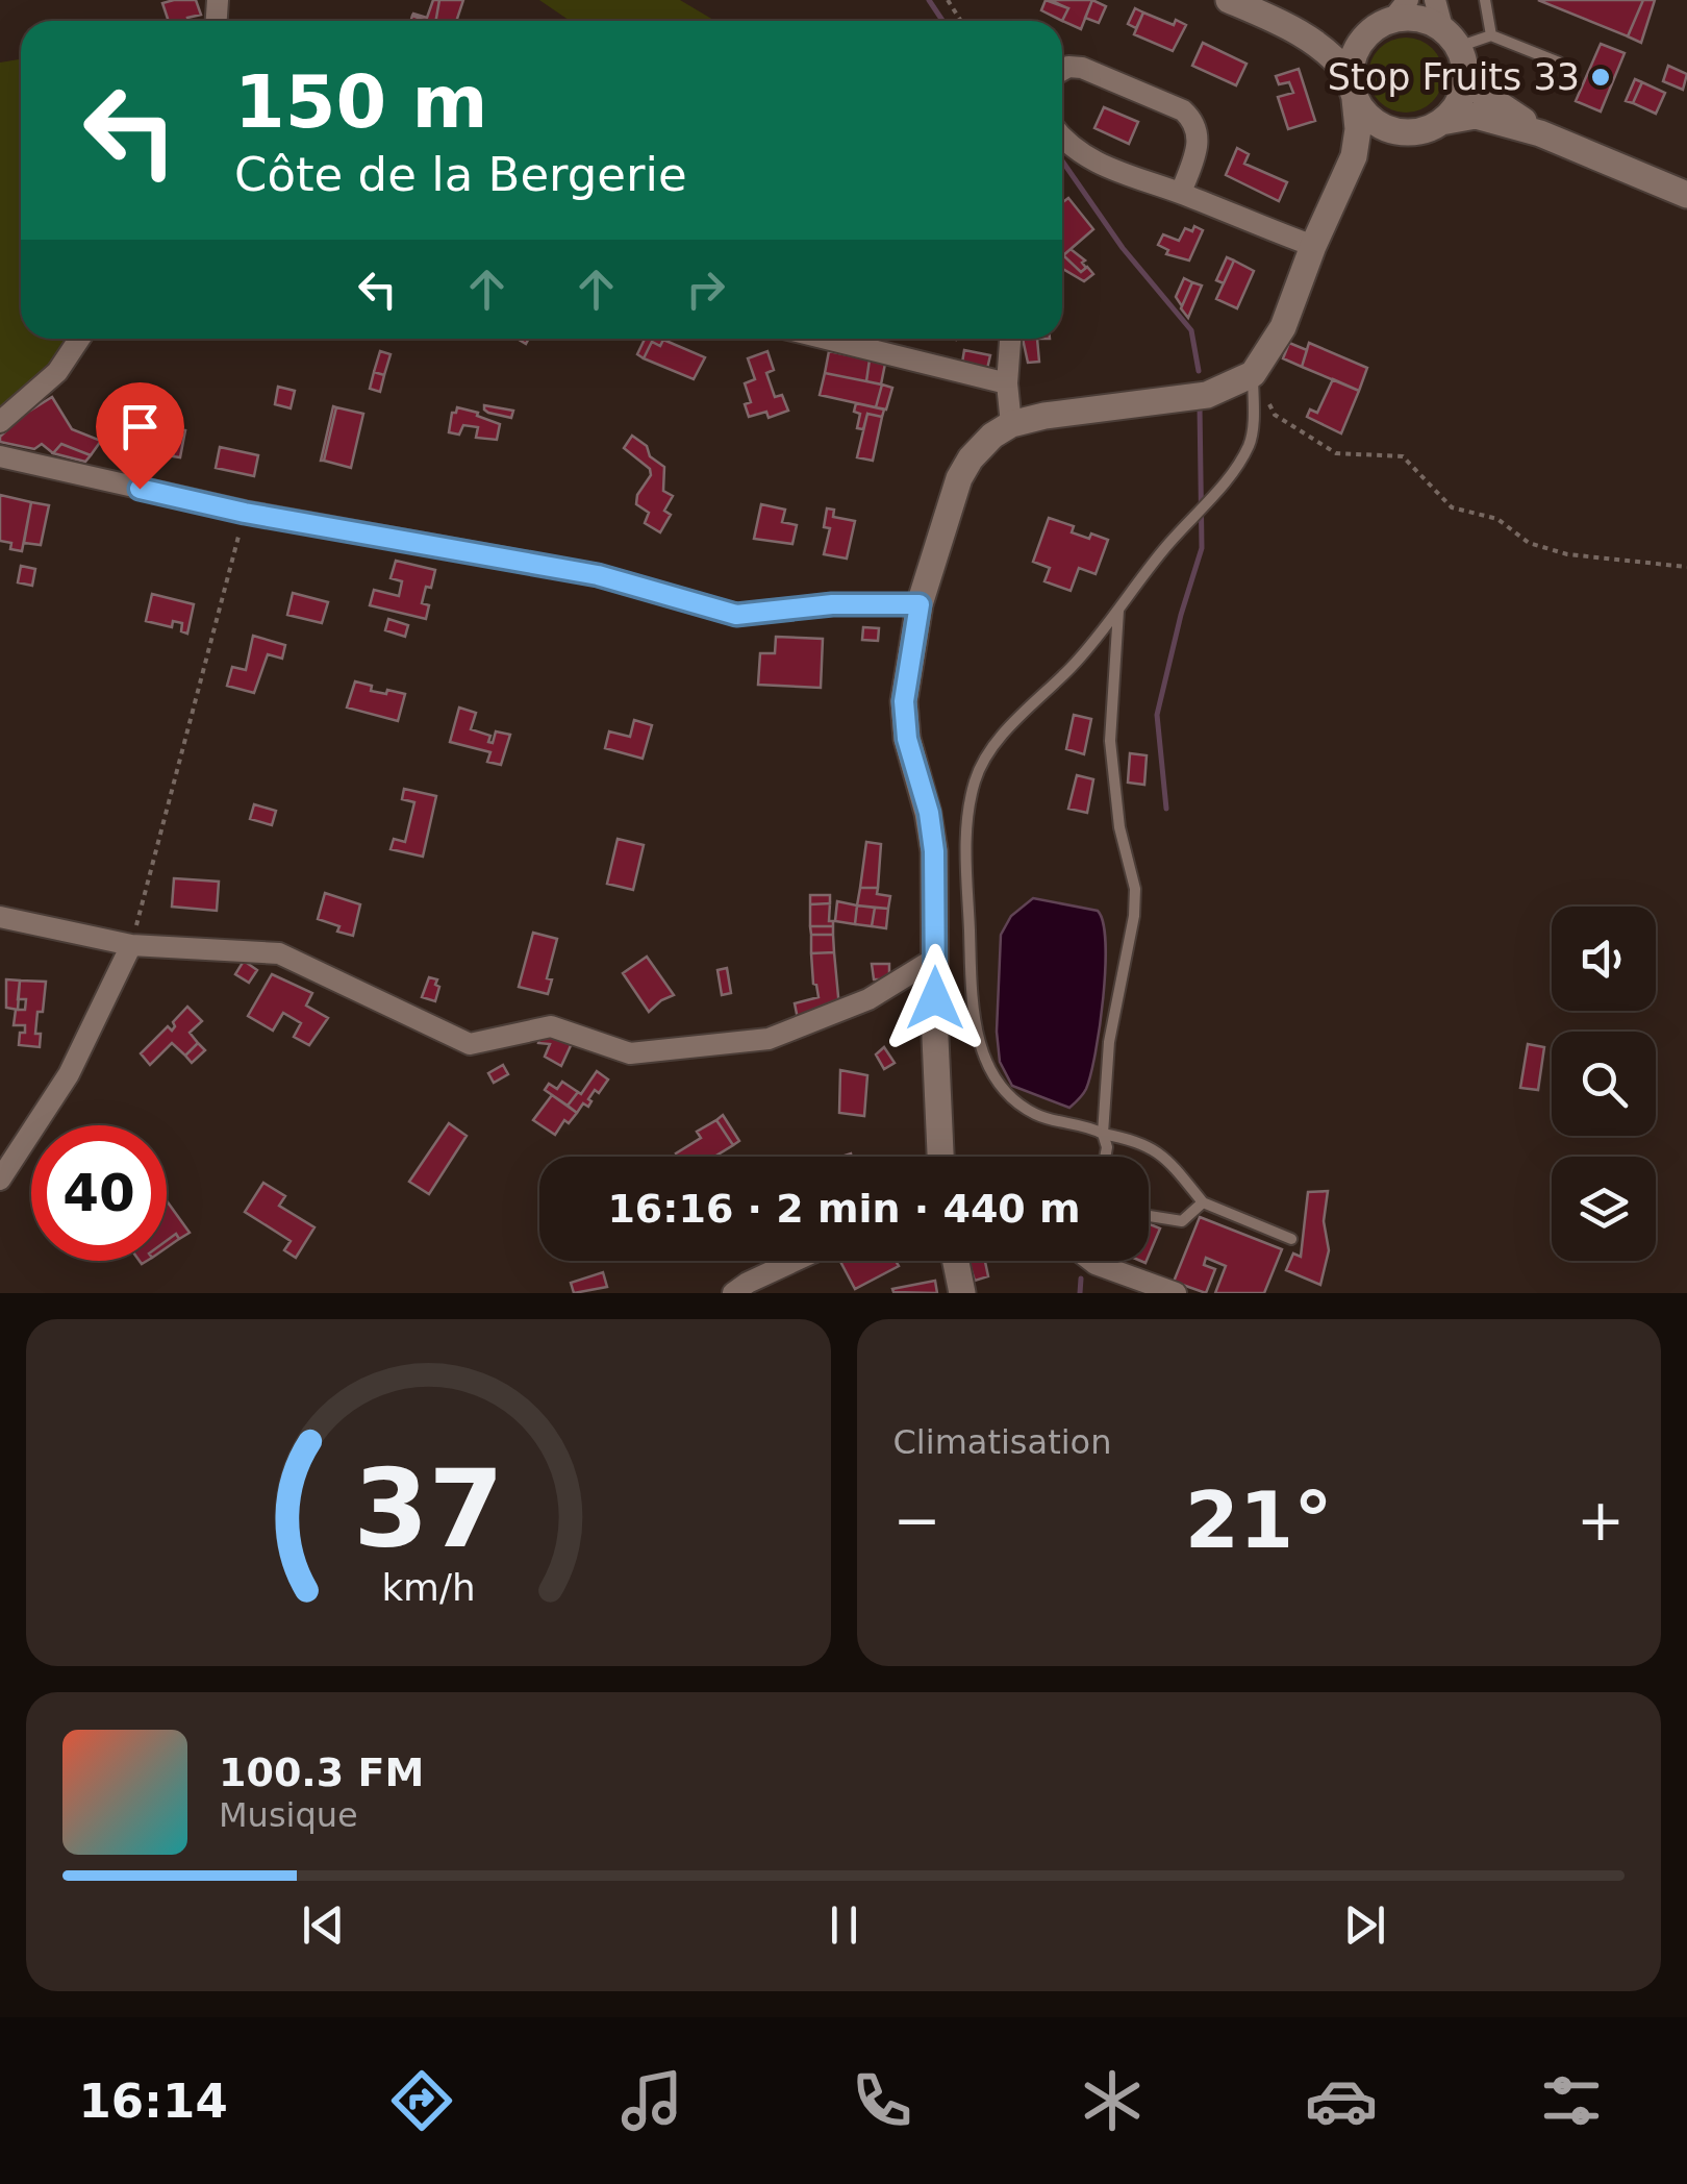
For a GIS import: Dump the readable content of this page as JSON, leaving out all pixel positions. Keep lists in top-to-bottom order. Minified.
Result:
{"places":["Stop Fruits 33"],"page":{"turn":["150 m","Côte de la Bergerie"],"limit":"40","trip":"16:16 · 2 min · 440 m","tile":"Climatisation","heat":["−","21°","+"],"song":["100.3 FM","Musique"],"tabs":"16:14","gauge":["37","km/h"]}}
